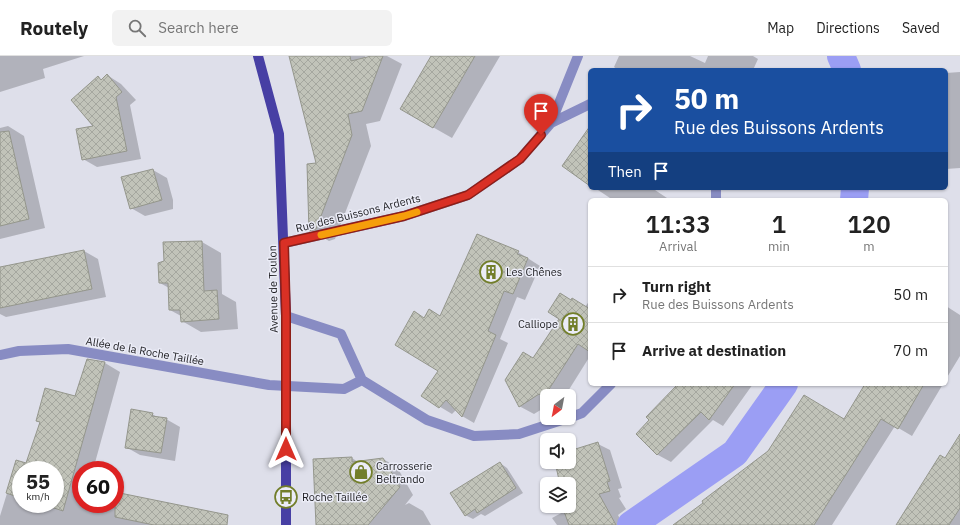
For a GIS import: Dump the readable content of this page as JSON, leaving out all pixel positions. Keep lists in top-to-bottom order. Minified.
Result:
{"streets":{"main road":["Avenue de Toulon"],"street":["Rue des Buissons Ardents","Allée de la Roche Taillée"]},"crossings":[["Rue des Buissons Ardents","Avenue de Toulon"],["Avenue de Toulon","Allée de la Roche Taillée"]],"places":{"building":["Les Chênes","Calliope"],"shop":["Carrosserie Beltrando"],"bus stop":["Roche Taillée"]},"north":"bottom left","page":{"header":"Routely","search":"Search here","nav":["Map","Directions","Saved"],"turn":["50 m","Rue des Buissons Ardents"],"then":"Then","eta":["11:33","Arrival","1","min","120","m"],"list":[{"name":"Turn right","note":"Rue des Buissons Ardents","value":"50 m"},{"name":"Arrive at destination","value":"70 m"}],"speed":"55 km/h","limit":"60"}}
